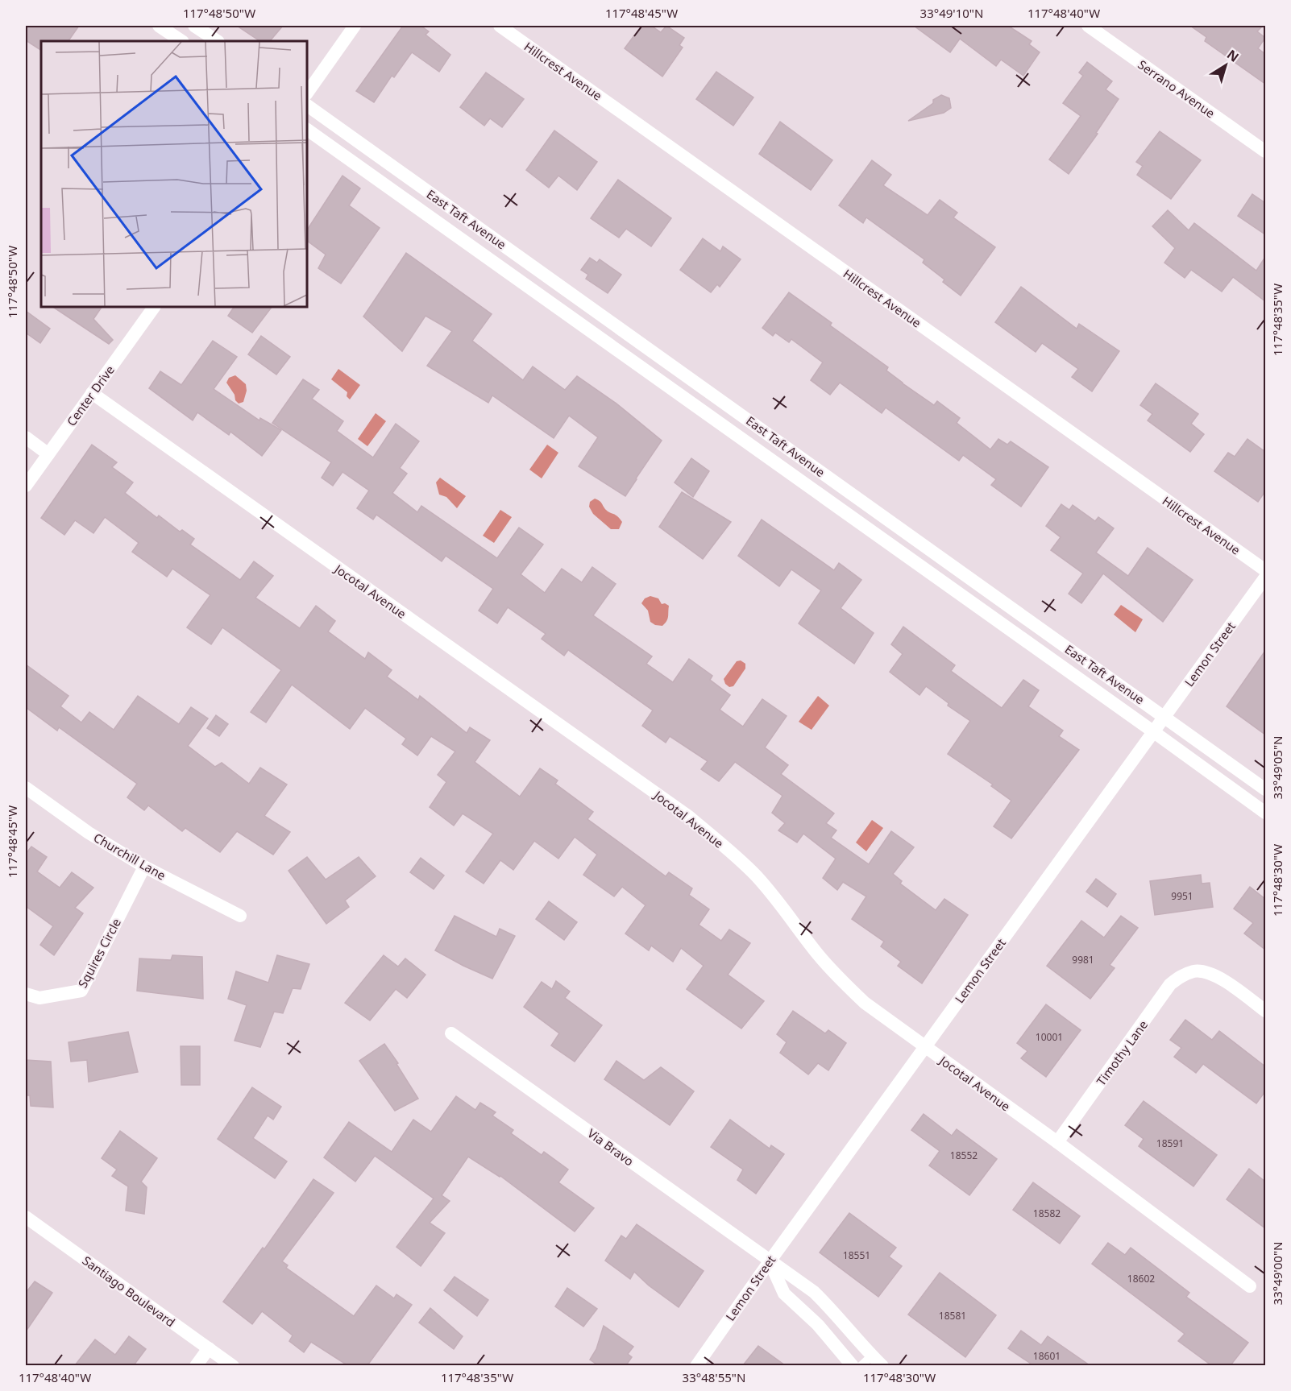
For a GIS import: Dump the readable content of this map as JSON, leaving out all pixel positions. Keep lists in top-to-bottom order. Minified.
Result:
{"streets":{"street":["Hillcrest Avenue","Serrano Avenue","East Taft Avenue","Center Drive","Jocotal Avenue","Lemon Street","Churchill Lane","Squires Circle","Timothy Lane","Via Bravo","Santiago Boulevard"]},"crossings":[["East Taft Avenue","Lemon Street"],["Center Drive","Jocotal Avenue"],["Jocotal Avenue","Lemon Street"],["Jocotal Avenue","Timothy Lane"],["Lemon Street","Via Bravo"],["Churchill Lane","Squires Circle"]],"house_numbers":["9951","9981","10001","18591","18552","18582","18551","18602","18581","18601"],"north":"top right","coordinates":["117°48'50\"W","117°48'45\"W","33°49'10\"N","117°48'40\"W","117°48'35\"W","33°49'05\"N","117°48'30\"W","33°49'00\"N","33°48'55\"N"]}
